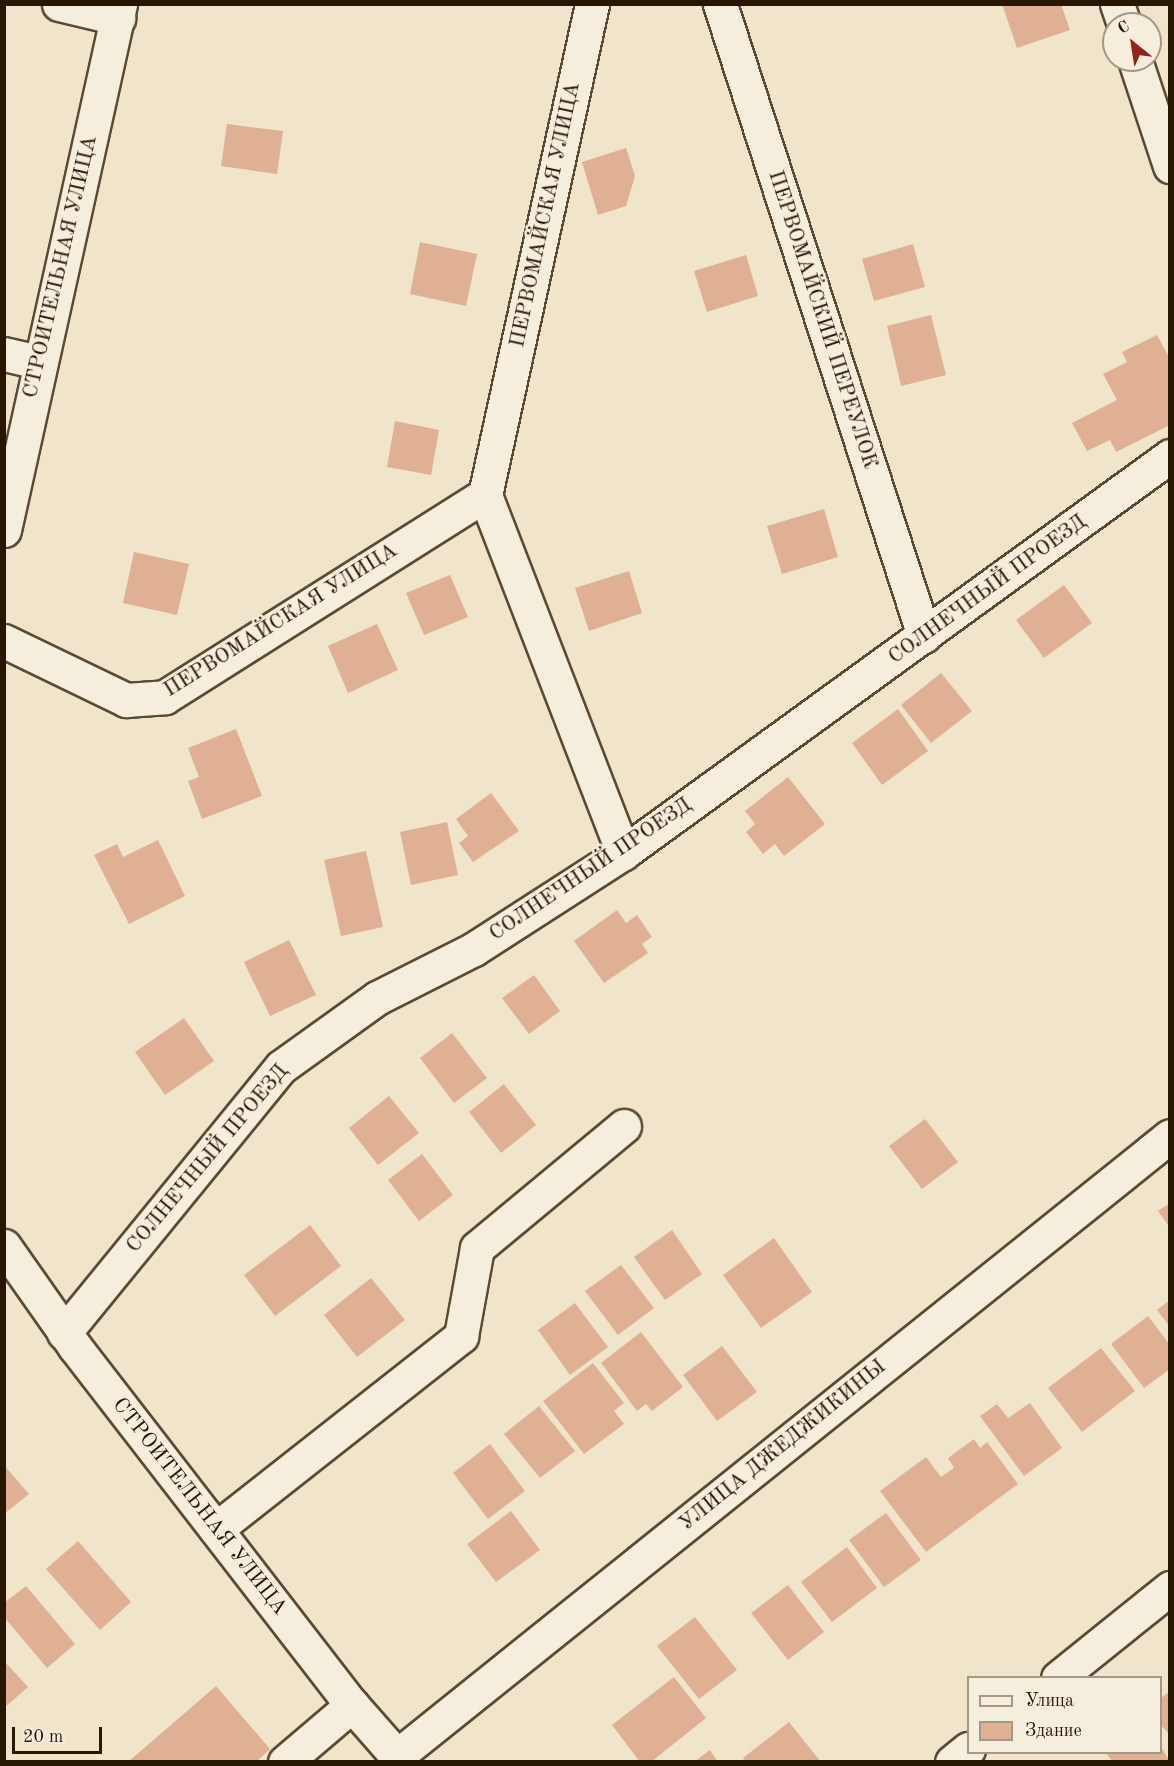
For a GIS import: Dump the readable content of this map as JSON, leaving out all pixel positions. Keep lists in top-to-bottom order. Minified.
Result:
{"streets":{"street":["ПЕРВОМАЙСКАЯ УЛИЦА","СТРОИТЕЛЬНАЯ УЛИЦА","ПЕРВОМАЙСКИЙ ПЕРЕУЛОК","СОЛНЕЧНЫЙ ПРОЕЗД","УЛИЦА ДЖЕДЖИКИНЫ"]},"crossings":[["СТРОИТЕЛЬНАЯ УЛИЦА","СОЛНЕЧНЫЙ ПРОЕЗД"],["СТРОИТЕЛЬНАЯ УЛИЦА","УЛИЦА ДЖЕДЖИКИНЫ"],["ПЕРВОМАЙСКИЙ ПЕРЕУЛОК","СОЛНЕЧНЫЙ ПРОЕЗД"]],"legend":["Улица","Здание"],"scale_bar":"20 m","north":"top left"}
